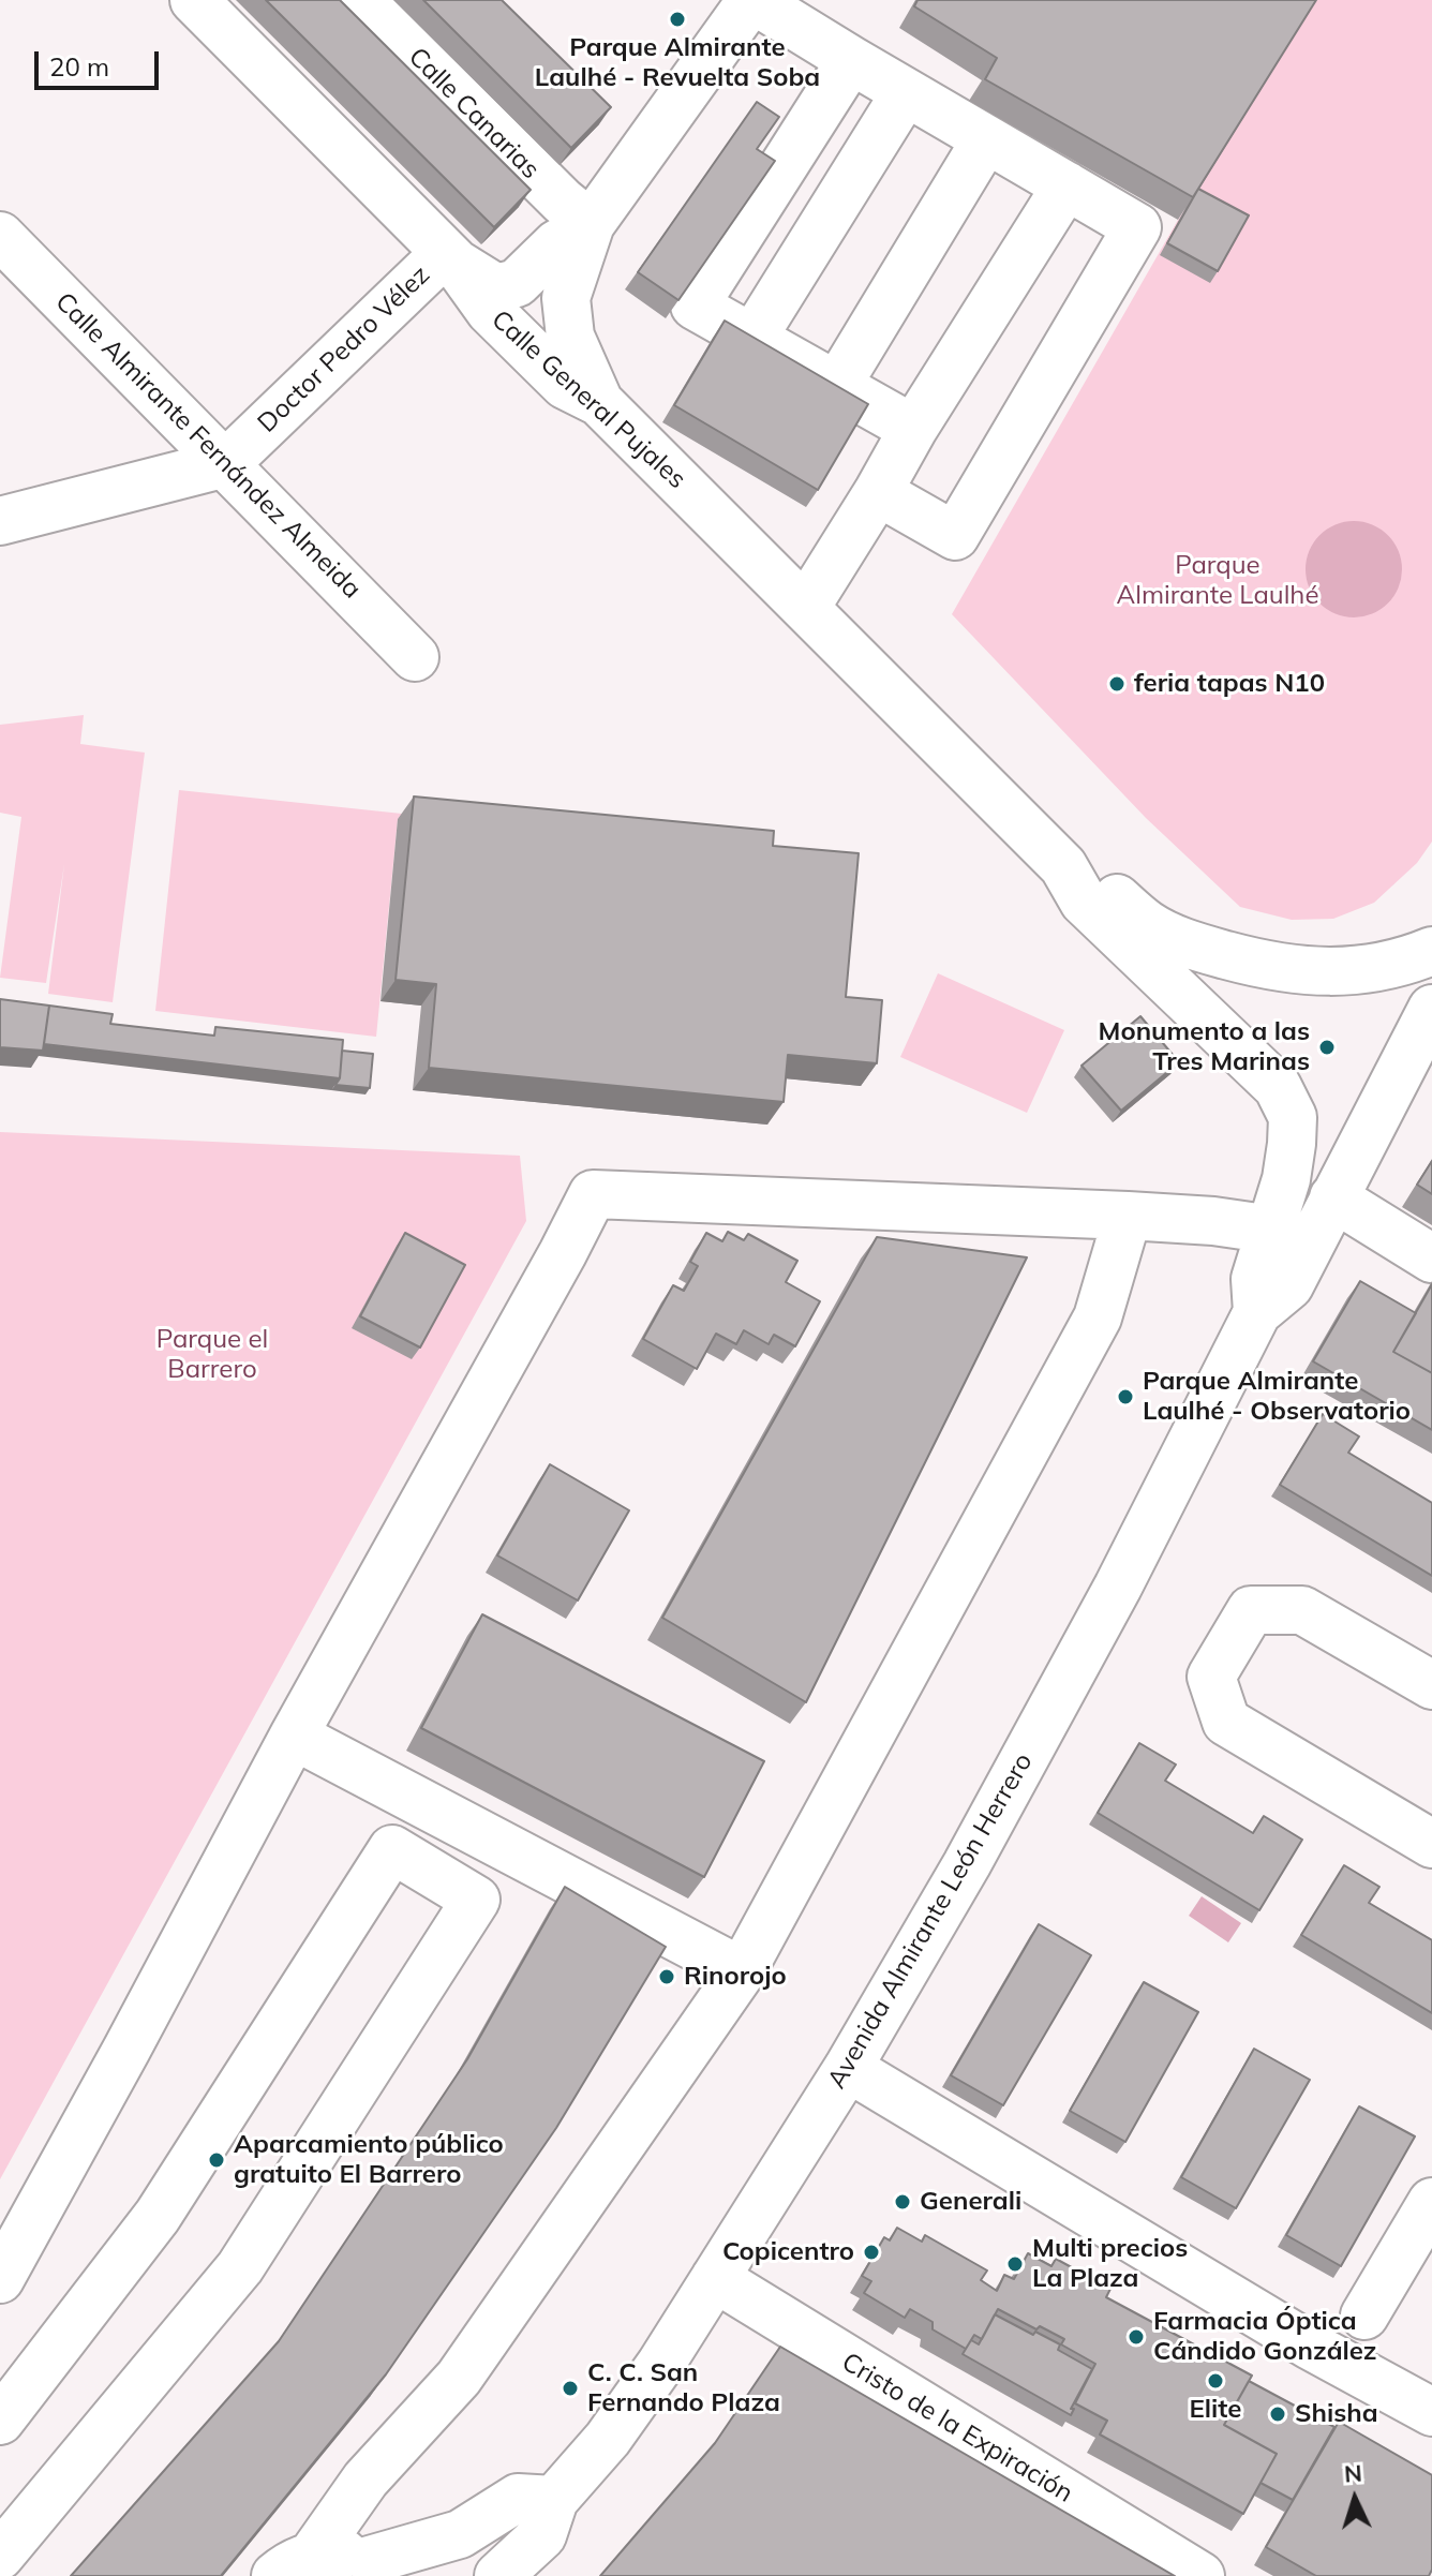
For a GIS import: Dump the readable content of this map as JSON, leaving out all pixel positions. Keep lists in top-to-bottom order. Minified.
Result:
{"streets":{"street":["Calle Canarias","Doctor Pedro Vélez","Calle General Pujales","Calle Almirante Fernández Almeida","Avenida Almirante León Herrero","Cristo de la Expiración"]},"crossings":[["Doctor Pedro Vélez","Calle General Pujales"],["Doctor Pedro Vélez","Calle Almirante Fernández Almeida"],["Calle General Pujales","Avenida Almirante León Herrero"],["Avenida Almirante León Herrero","Cristo de la Expiración"]],"parks":["Parque Almirante Laulhé","Parque el Barrero"],"places":["Parque Almirante Laulhé - Revuelta Soba","feria tapas N10","Monumento a las Tres Marinas","Parque Almirante Laulhé - Observatorio","Rinorojo","Aparcamiento público gratuito El Barrero","Generali","Copicentro","Multi precios La Plaza","Farmacia Óptica Cándido González","Elite","C. C. San Fernando Plaza","Shisha"],"scale_bar":"20 m","north":"top"}
